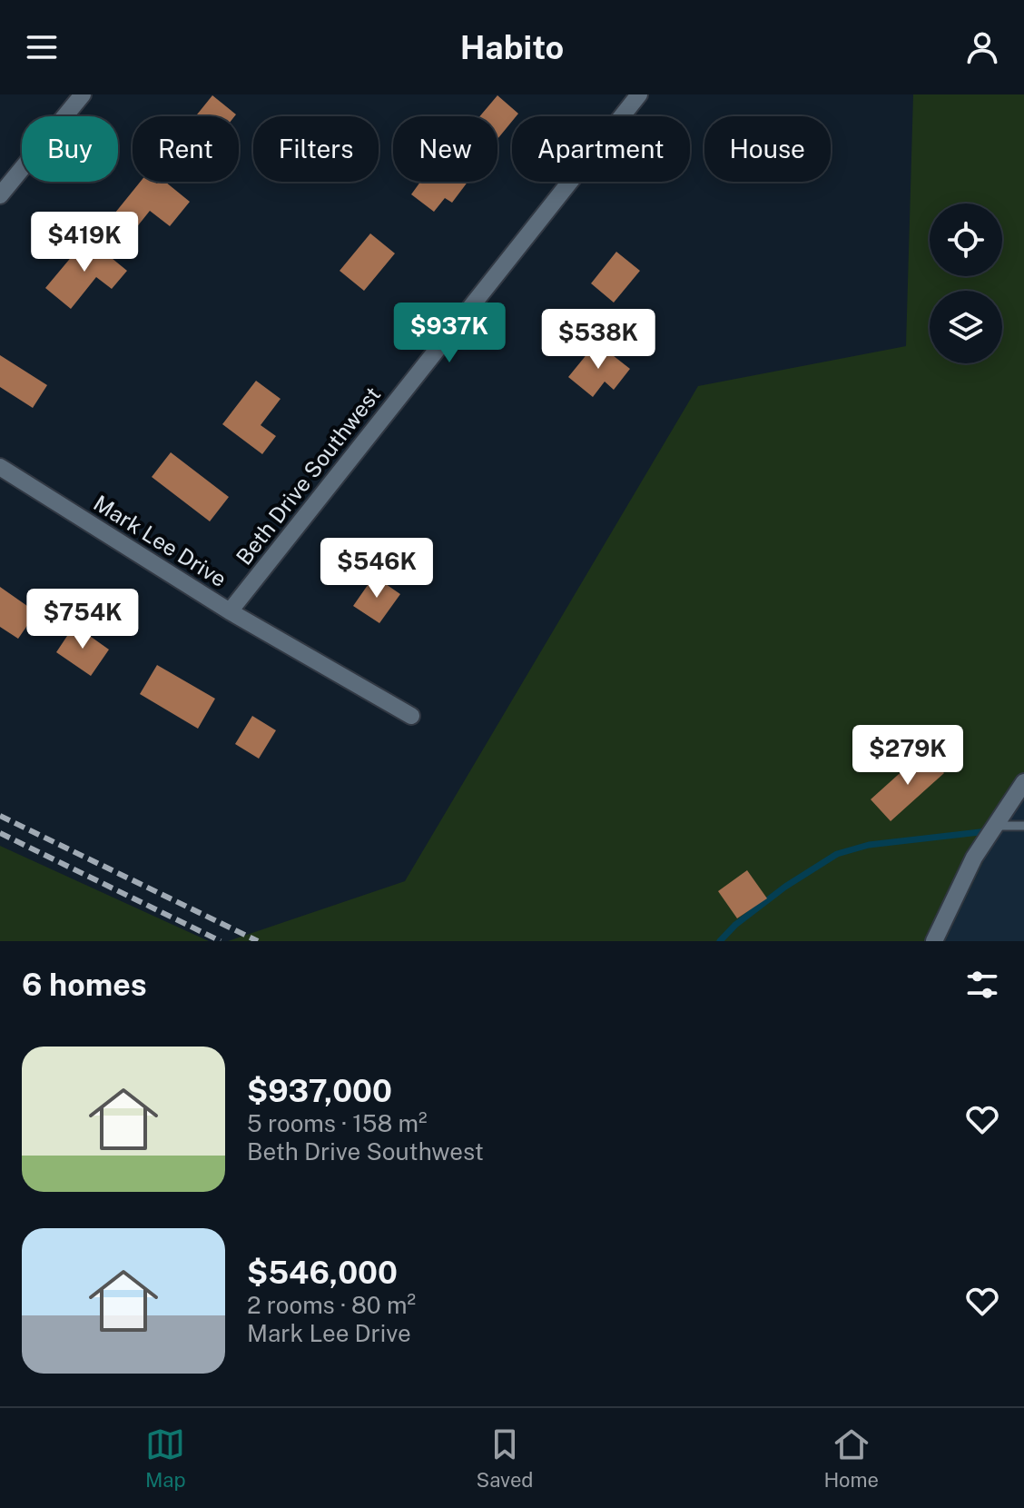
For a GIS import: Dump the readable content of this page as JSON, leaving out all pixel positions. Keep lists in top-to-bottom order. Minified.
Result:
{"streets":{"street":["Beth Drive Southwest","Mark Lee Drive"]},"crossings":[["Beth Drive Southwest","Mark Lee Drive"]],"page":{"header":"Habito","chip":["Buy","Rent","Filters","New","Apartment","House"],"price":["$419K","$937K","$538K","$546K","$754K","$279K"],"heading":"6 homes","list":[{"name":"$937,000","note":"5 rooms · 158 m² · Beth Drive Southwest"},{"name":"$546,000","note":"2 rooms · 80 m² · Mark Lee Drive"}],"tabs":["Map","Saved","Home"]}}
